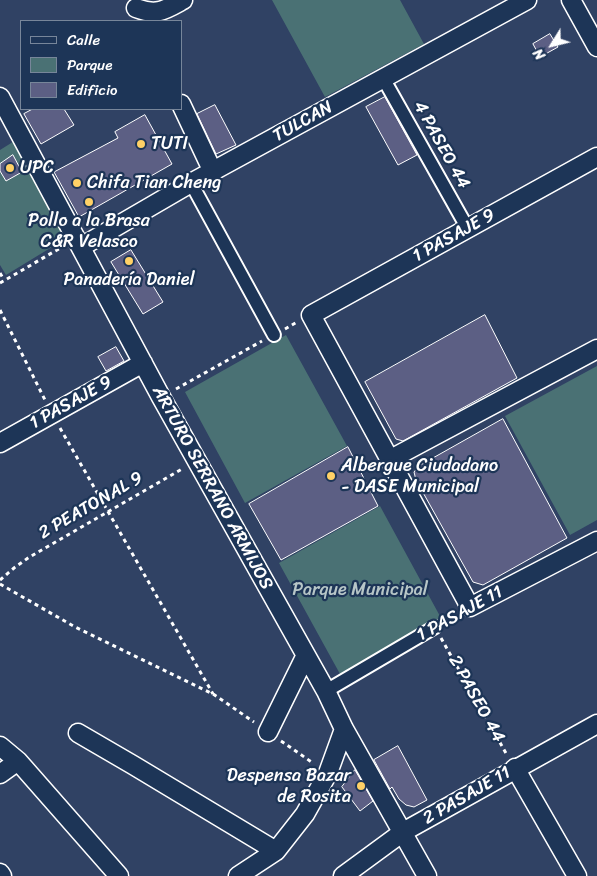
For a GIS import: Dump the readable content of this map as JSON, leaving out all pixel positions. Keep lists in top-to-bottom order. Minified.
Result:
{"streets":{"street":["TULCAN","4 PASEO 44","1 PASAJE 9","ARTURO SERRANO ARMIJOS","1 PASAJE 11","2 PASAJE 11"],"path":["2 PEATONAL 9","2 PASEO 44"]},"crossings":[["TULCAN","4 PASEO 44"],["TULCAN","ARTURO SERRANO ARMIJOS"],["4 PASEO 44","1 PASAJE 9"],["1 PASAJE 9","ARTURO SERRANO ARMIJOS"],["ARTURO SERRANO ARMIJOS","2 PEATONAL 9"],["ARTURO SERRANO ARMIJOS","1 PASAJE 11"],["ARTURO SERRANO ARMIJOS","2 PASAJE 11"],["1 PASAJE 11","2 PASEO 44"],["2 PASEO 44","2 PASAJE 11"]],"parks":["Parque Municipal"],"places":["TUTI","UPC","Chifa Tian Cheng","Pollo a la Brasa C&R Velasco","Panadería Daniel","Albergue Ciudadano - DASE Municipal","Despensa Bazar de Rosita"],"legend":["Calle","Parque","Edificio"],"north":"bottom left"}
